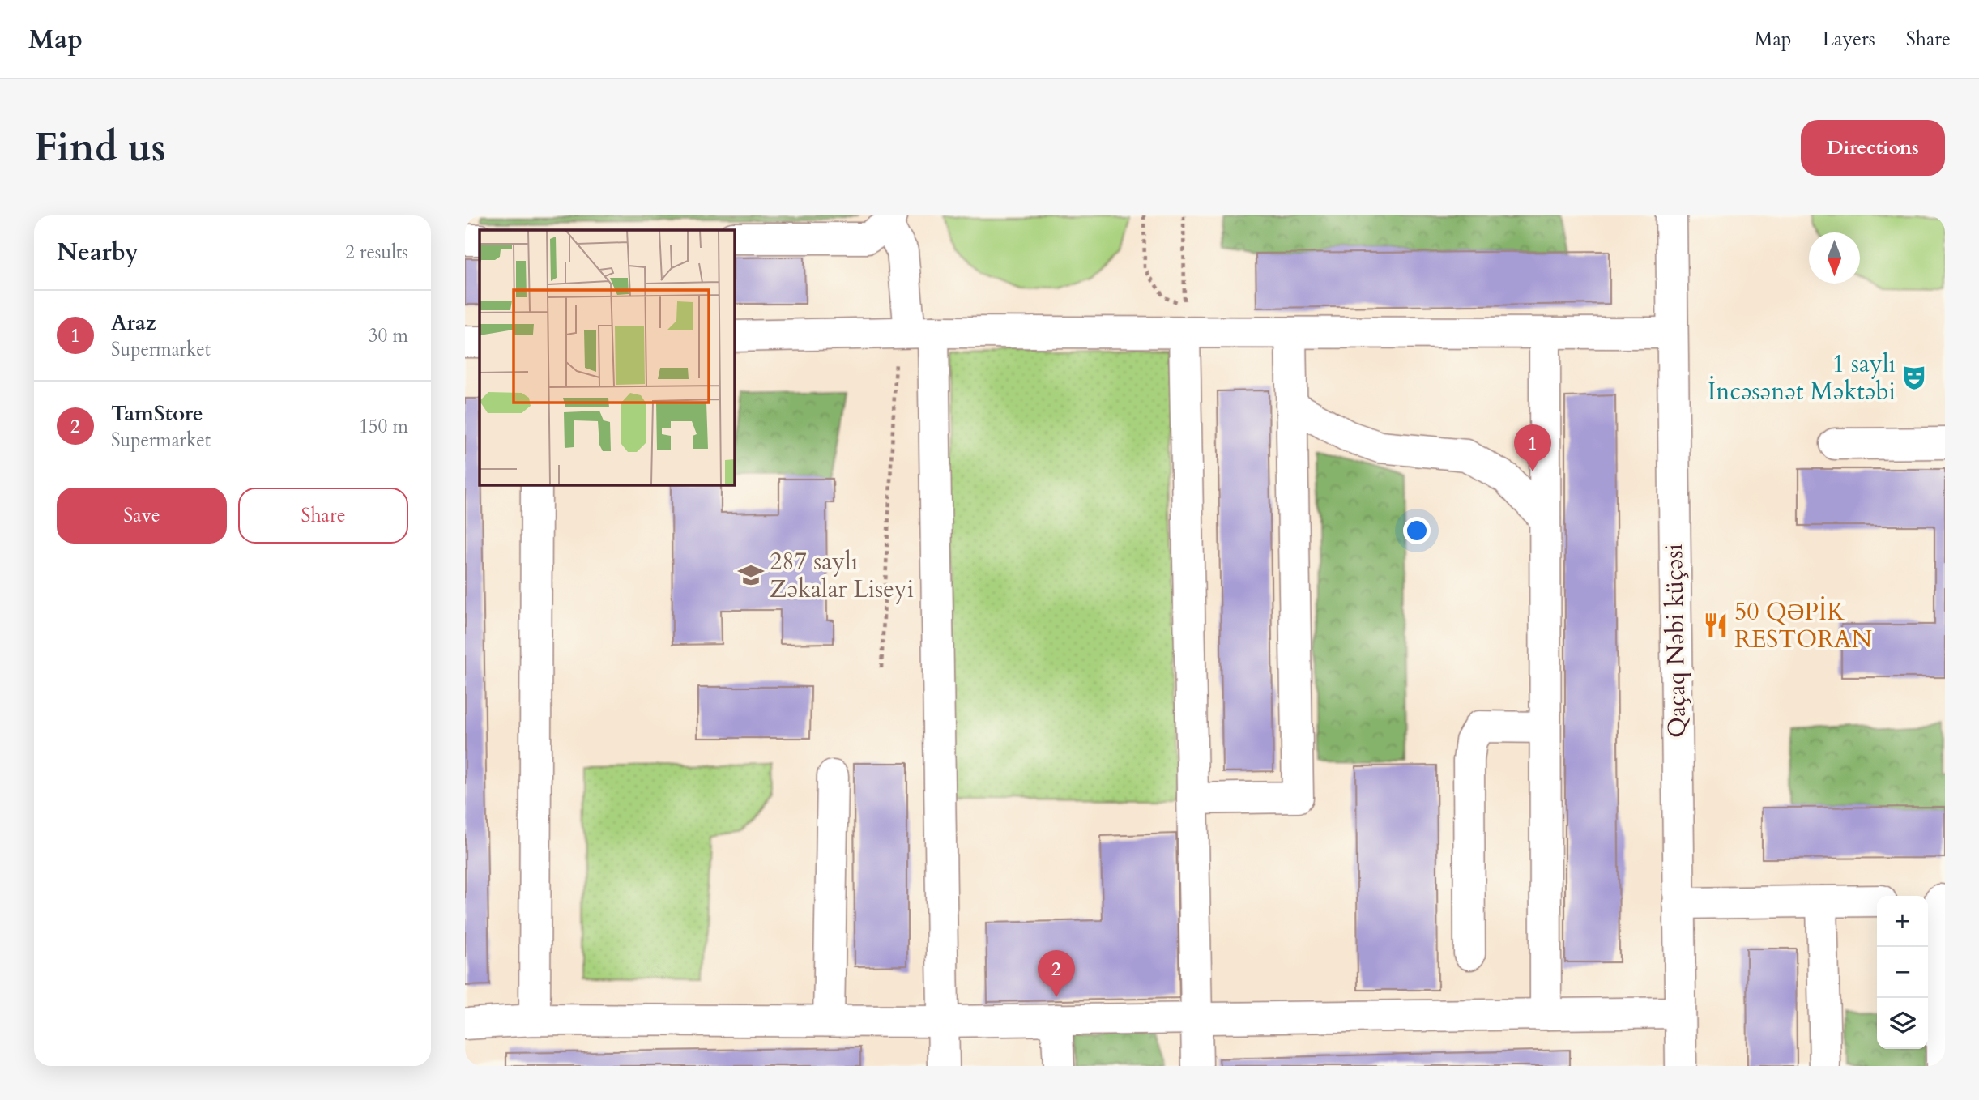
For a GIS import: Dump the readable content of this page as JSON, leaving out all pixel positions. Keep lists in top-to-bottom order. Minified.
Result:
{"streets":{"street":["Qaçaq Nəbi küçəsi"]},"places":{"theatre":["1 saylı İncəsənət Məktəbi"],"school or university":["287 saylı Zəkalar Liseyi"],"restaurant":["50 QƏPİK RESTORAN"]},"north":"bottom","page":{"header":"Map","nav":["Map","Layers","Share"],"buttons":["Directions",["Save","Share"]],"title":"Find us","heading":["Nearby","2 results"],"list":[{"mark":"1","name":"Araz","note":"Supermarket","value":"30 m"},{"mark":"2","name":"TamStore","note":"Supermarket","value":"150 m"}],"pins":["1","2"],"map_buttons":["+","−"]}}
